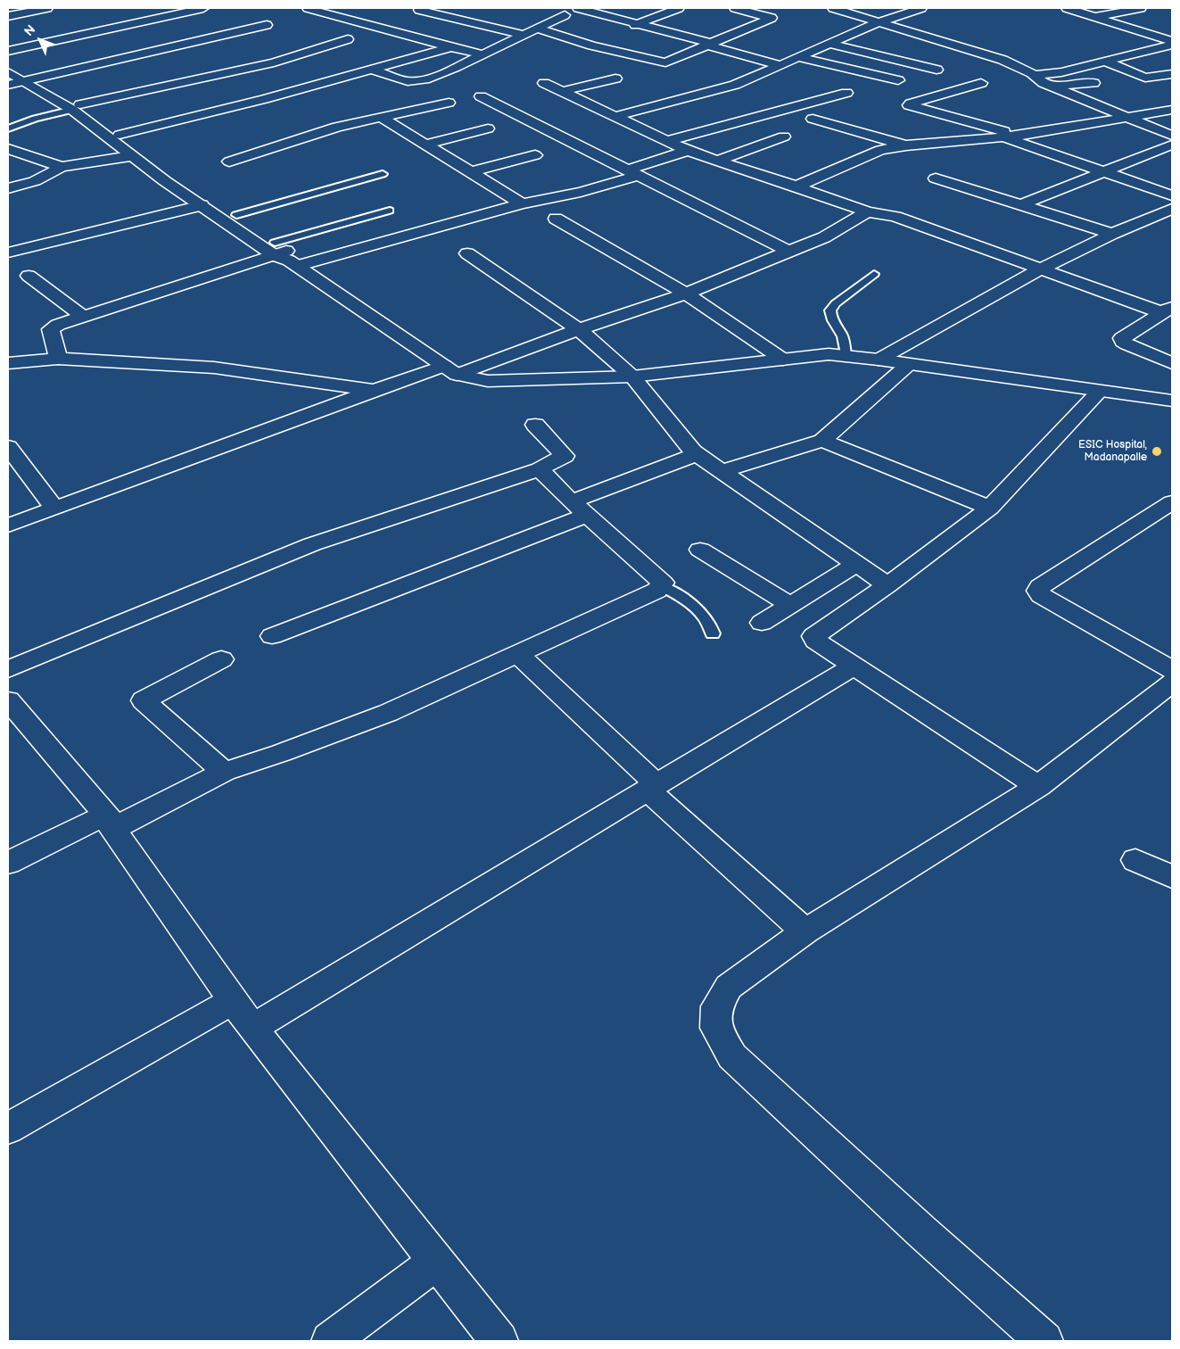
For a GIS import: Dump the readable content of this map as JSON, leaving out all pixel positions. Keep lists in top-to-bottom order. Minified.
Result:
{"places":["ESIC Hospital, Madanapalle"],"north":"top left"}
